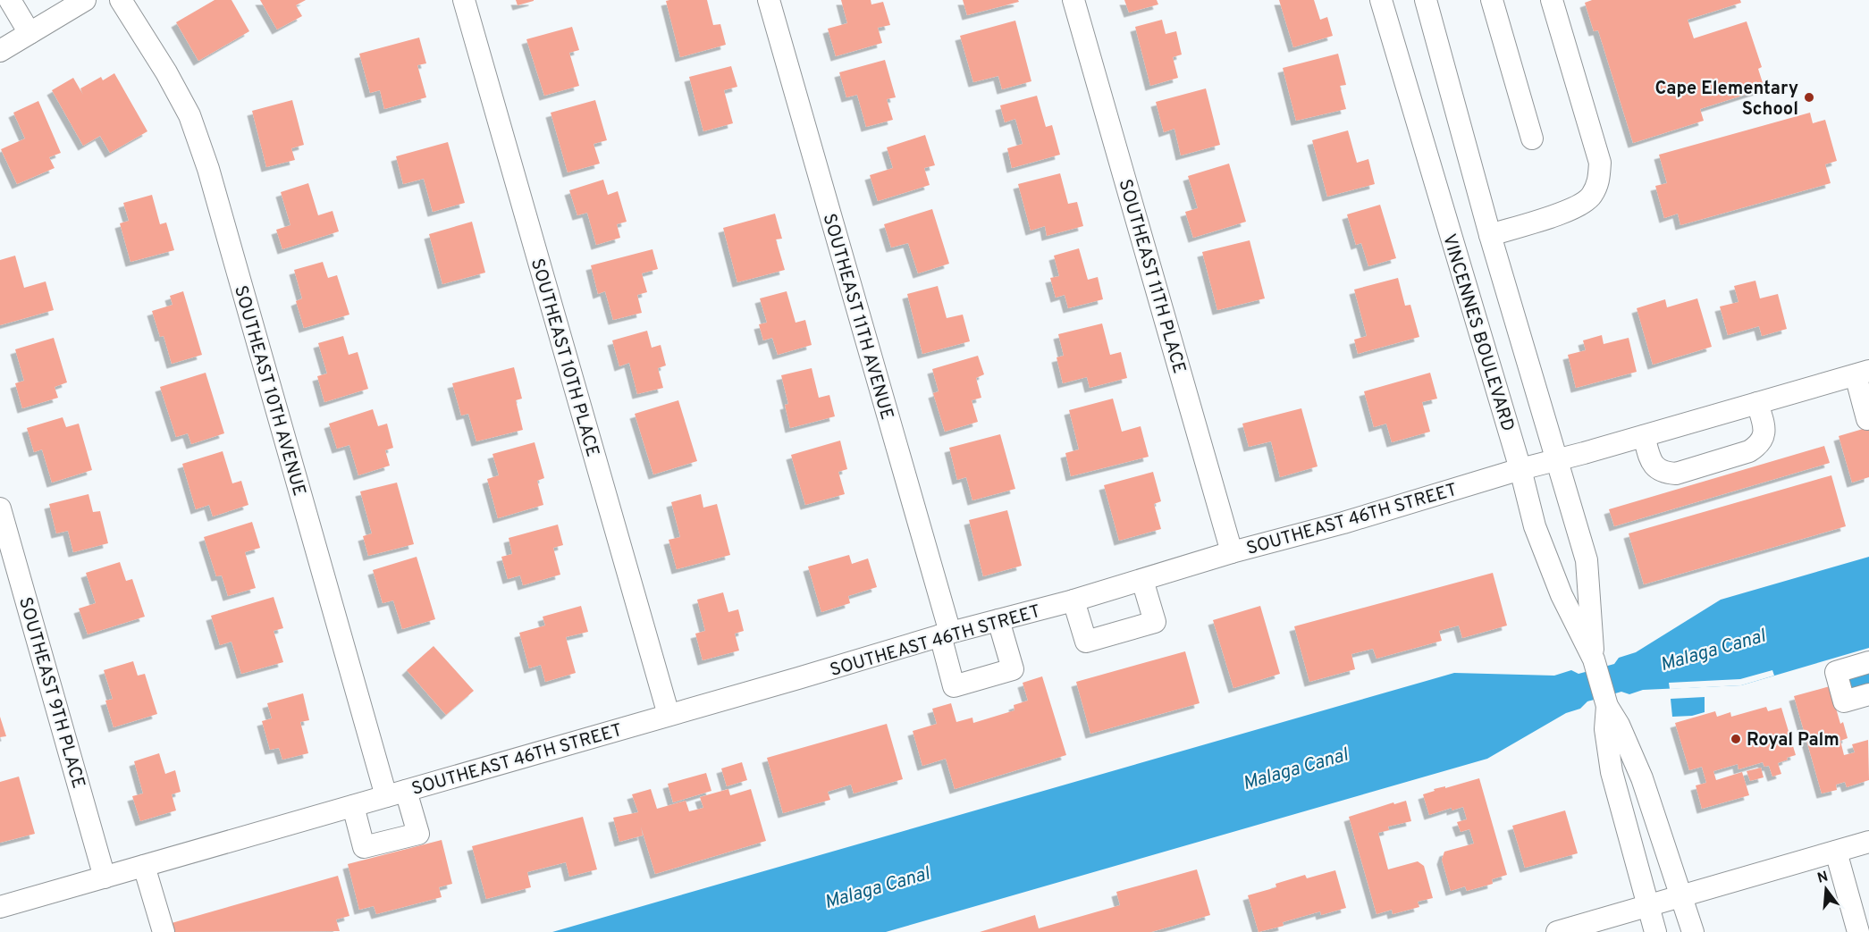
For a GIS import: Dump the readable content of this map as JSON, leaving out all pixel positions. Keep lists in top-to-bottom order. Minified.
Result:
{"streets":{"street":["SOUTHEAST 11TH PLACE","SOUTHEAST 11TH AVENUE","VINCENNES BOULEVARD","SOUTHEAST 10TH PLACE","SOUTHEAST 10TH AVENUE","SOUTHEAST 46TH STREET","SOUTHEAST 9TH PLACE"]},"crossings":[["SOUTHEAST 11TH PLACE","SOUTHEAST 46TH STREET"],["SOUTHEAST 11TH AVENUE","SOUTHEAST 46TH STREET"],["VINCENNES BOULEVARD","SOUTHEAST 46TH STREET"],["SOUTHEAST 10TH PLACE","SOUTHEAST 46TH STREET"],["SOUTHEAST 10TH AVENUE","SOUTHEAST 46TH STREET"],["SOUTHEAST 46TH STREET","SOUTHEAST 9TH PLACE"]],"water":["Malaga Canal"],"places":["Cape Elementary School","Royal Palm"],"north":"top"}
